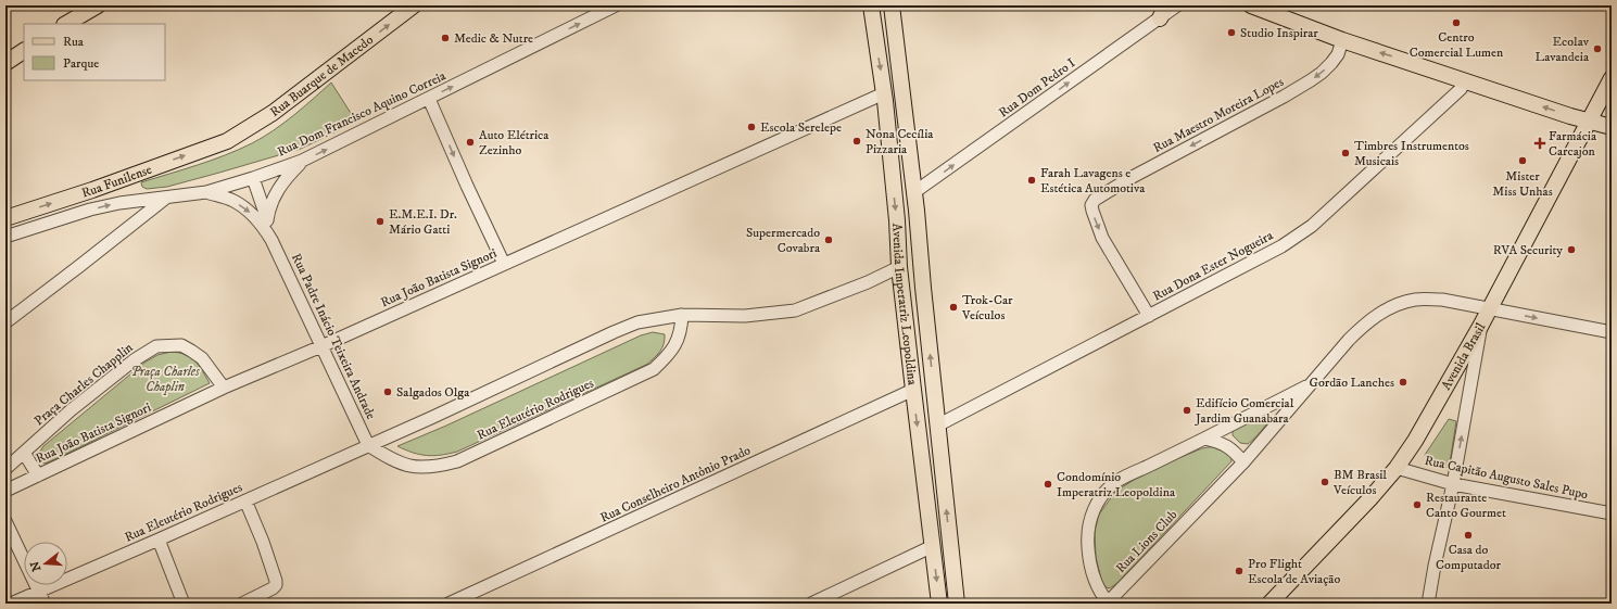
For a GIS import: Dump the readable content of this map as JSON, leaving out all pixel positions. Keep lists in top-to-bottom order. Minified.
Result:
{"streets":{"main road":["Rua Buarque de Macedo","Rua Funilense","Avenida Imperatriz Leopoldina","Avenida Brasil"],"street":["Rua Dom Pedro I","Rua Dom Francisco Aquino Correia","Rua Maestro Moreira Lopes","Rua Dona Ester Nogueira","Rua João Batista Signori","Rua Padre Inácio Teixeira Andrade","Praça Charles Chapplin","Rua Eleutério Rodrigues","Rua Capitão Augusto Sales Pupo","Rua Conselheiro Antônio Prado","Rua Lions Club"]},"crossings":[["Rua Buarque de Macedo","Rua Funilense"],["Rua Dom Pedro I","Avenida Imperatriz Leopoldina"],["Rua Dom Francisco Aquino Correia","Rua Padre Inácio Teixeira Andrade"],["Rua Maestro Moreira Lopes","Rua Dona Ester Nogueira"],["Rua Dona Ester Nogueira","Avenida Imperatriz Leopoldina"],["Rua João Batista Signori","Avenida Imperatriz Leopoldina"],["Rua João Batista Signori","Rua Padre Inácio Teixeira Andrade"],["Rua João Batista Signori","Praça Charles Chapplin"],["Avenida Imperatriz Leopoldina","Rua Eleutério Rodrigues"],["Avenida Imperatriz Leopoldina","Rua Conselheiro Antônio Prado"],["Rua Padre Inácio Teixeira Andrade","Rua Eleutério Rodrigues"],["Avenida Brasil","Rua Capitão Augusto Sales Pupo"],["Avenida Brasil","Rua Lions Club"]],"one_way":["Rua Buarque de Macedo","Rua Dom Pedro I","Rua Funilense"],"parks":["Praça Charles Chaplin"],"places":{"other":["Centro Comercial Lumen","Studio Inspirar","Medic & Nutre","Ecolav Lavandeia","Escola Serelepe","Nona Cecília Pizzaria","Auto Elétrica Zezinho","Timbres Instrumentos Musicais","Mister Miss Unhas","Farah Lavagens e Estética Automotiva","E.M.E.I. Dr. Mário Gatti","Supermercado Covabra","RVA Security","Trok-Car Veículos","Gordão Lanches","Salgados Olga","Edifício Comercial Jardim Guanabara","BM Brasil Veículos","Condomínio Imperatriz Leopoldina","Restaurante Canto Gourmet","Casa do Computador","Pro Flight Escola de Aviação"],"health":["Farmácia Carcajon"]},"legend":["Rua","Parque"],"north":"left"}
